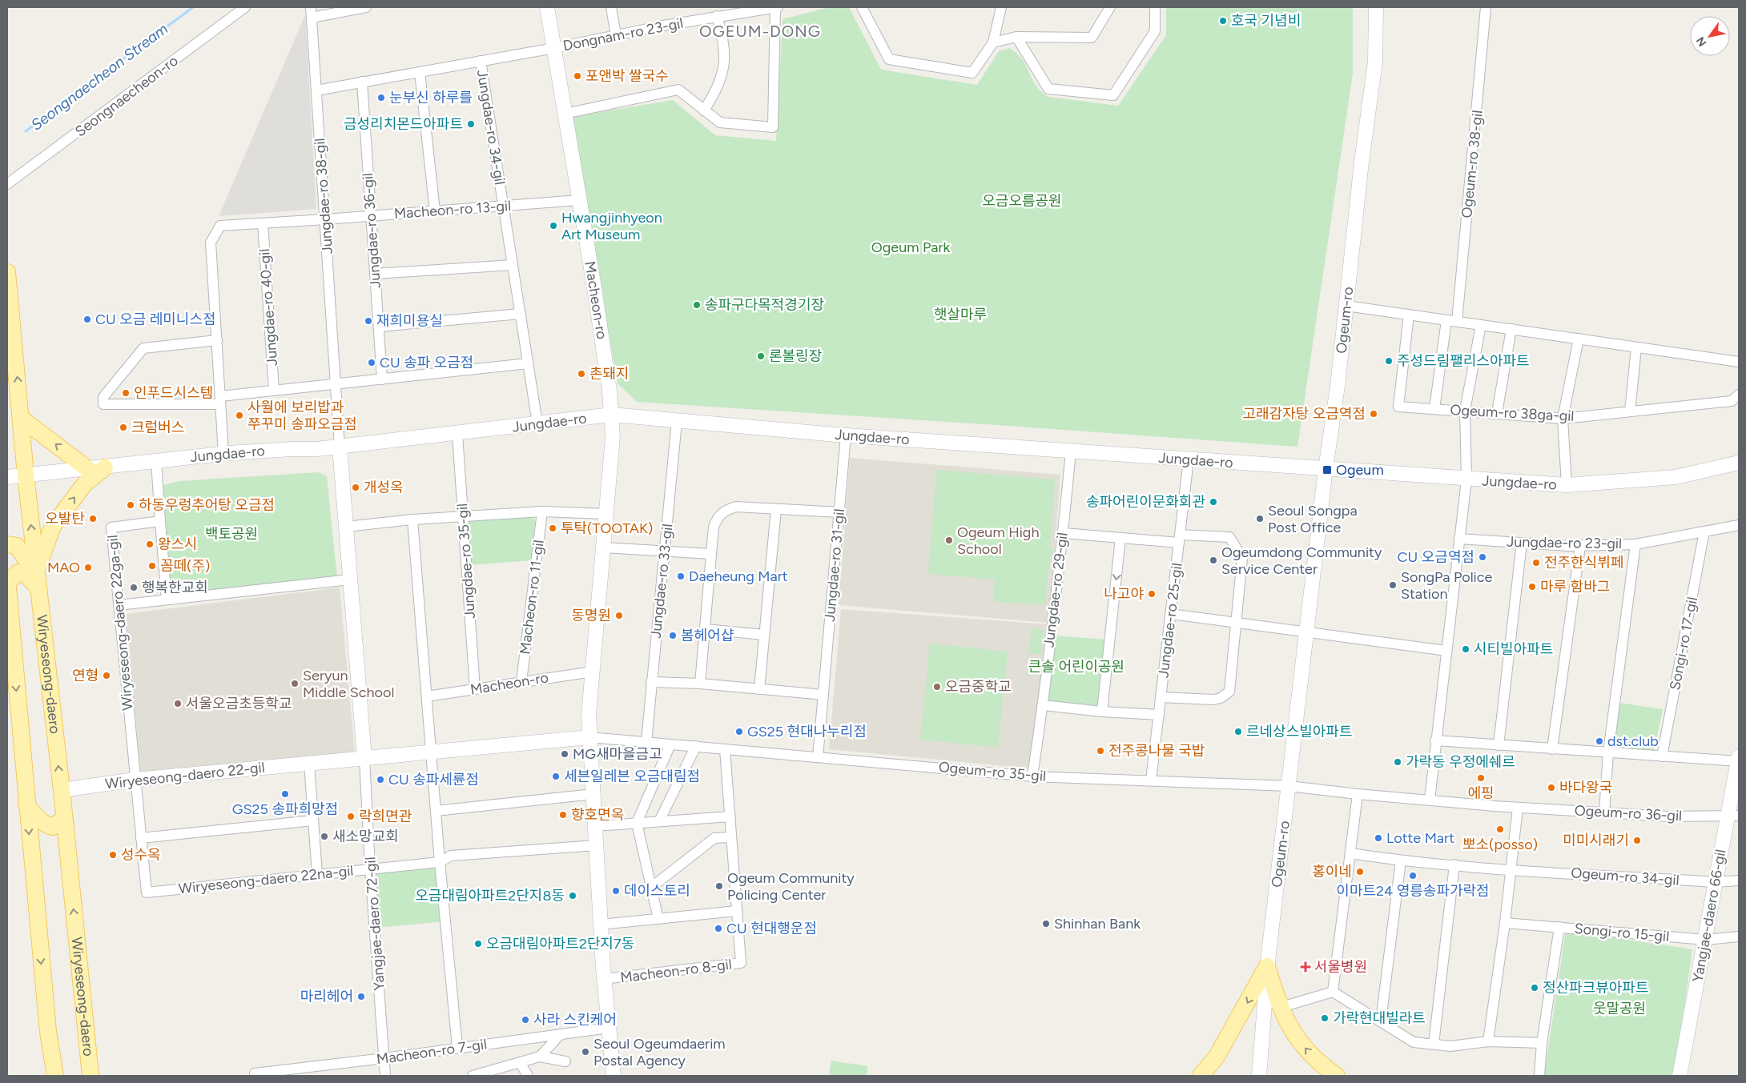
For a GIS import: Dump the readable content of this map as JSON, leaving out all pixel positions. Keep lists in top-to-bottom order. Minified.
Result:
{"streets":{"main road":["Macheon-ro","Ogeum-ro","Jungdae-ro","Wiryeseong-daero","Wiryeseong-daero 22-gil","Yangjae-daero 66-gil","Yangjae-daero 72-gil"],"street":["Dongnam-ro 23-gil","Seongnaecheon-ro","Jungdae-ro 34-gil","Ogeum-ro 38-gil","Jungdae-ro 38-gil","Macheon-ro 13-gil","Jungdae-ro 36-gil","Jungdae-ro 40-gil","Ogeum-ro 38ga-gil","Jungdae-ro 23-gil","Jungdae-ro 35-gil","Jungdae-ro 31-gil","Jungdae-ro 33-gil","Jungdae-ro 29-gil","Macheon-ro 11-gil","Jungdae-ro 25-gil","Wiryeseong-daero 22ga-gil","Songi-ro 17-gil","Ogeum-ro 35-gil","Ogeum-ro 36-gil","Ogeum-ro 34-gil","Wiryeseong-daero 22na-gil","Songi-ro 15-gil","Macheon-ro 8-gil","Macheon-ro 7-gil"]},"crossings":[["Dongnam-ro 23-gil","Jungdae-ro 34-gil"],["Dongnam-ro 23-gil","Jungdae-ro 38-gil"],["Dongnam-ro 23-gil","Jungdae-ro 36-gil"],["Dongnam-ro 23-gil","Macheon-ro"],["Jungdae-ro 34-gil","Macheon-ro 13-gil"],["Jungdae-ro 34-gil","Jungdae-ro"],["Ogeum-ro 38-gil","Ogeum-ro 38ga-gil"],["Jungdae-ro 38-gil","Macheon-ro 13-gil"],["Jungdae-ro 38-gil","Jungdae-ro"],["Jungdae-ro 38-gil","Yangjae-daero 72-gil"],["Macheon-ro 13-gil","Jungdae-ro 36-gil"],["Macheon-ro 13-gil","Macheon-ro"],["Macheon-ro","Jungdae-ro"],["Macheon-ro","Jungdae-ro 35-gil"],["Macheon-ro","Macheon-ro 11-gil"],["Macheon-ro","Ogeum-ro 35-gil"],["Macheon-ro","Wiryeseong-daero 22-gil"],["Macheon-ro","Macheon-ro 8-gil"],["Macheon-ro","Macheon-ro 7-gil"],["Ogeum-ro","Jungdae-ro"],["Ogeum-ro","Ogeum-ro 35-gil"],["Ogeum-ro","Ogeum-ro 36-gil"],["Jungdae-ro","Jungdae-ro 35-gil"],["Jungdae-ro","Jungdae-ro 31-gil"],["Jungdae-ro","Jungdae-ro 33-gil"],["Jungdae-ro","Jungdae-ro 29-gil"],["Jungdae-ro","Jungdae-ro 25-gil"],["Jungdae-ro","Wiryeseong-daero"],["Jungdae-ro","Yangjae-daero 72-gil"],["Jungdae-ro 23-gil","Songi-ro 17-gil"],["Jungdae-ro 31-gil","Ogeum-ro 35-gil"],["Jungdae-ro 33-gil","Ogeum-ro 35-gil"],["Jungdae-ro 29-gil","Jungdae-ro 25-gil"],["Jungdae-ro 29-gil","Ogeum-ro 35-gil"],["Jungdae-ro 25-gil","Ogeum-ro 35-gil"],["Wiryeseong-daero 22ga-gil","Wiryeseong-daero 22-gil"],["Wiryeseong-daero 22ga-gil","Wiryeseong-daero 22na-gil"],["Wiryeseong-daero","Wiryeseong-daero 22-gil"],["Ogeum-ro 35-gil","Wiryeseong-daero 22-gil"],["Ogeum-ro 35-gil","Ogeum-ro 36-gil"],["Ogeum-ro 35-gil","Macheon-ro 8-gil"],["Wiryeseong-daero 22-gil","Wiryeseong-daero 22na-gil"],["Wiryeseong-daero 22-gil","Yangjae-daero 72-gil"],["Ogeum-ro 36-gil","Yangjae-daero 66-gil"],["Ogeum-ro 34-gil","Yangjae-daero 66-gil"],["Wiryeseong-daero 22na-gil","Yangjae-daero 72-gil"],["Yangjae-daero 66-gil","Songi-ro 15-gil"],["Yangjae-daero 72-gil","Macheon-ro 7-gil"]],"districts":["OGEUM-DONG"],"water":["Seongnaecheon Stream"],"parks":["오금오름공원","Ogeum Park","햇살마루","백토공원","큰솔 어린이공원","웃말공원"],"places":{"other":["호국 기념비","포앤박 쌀국수","눈부신 하루를","금성리치몬드아파트","Hwangjinhyeon Art Museum","송파구다목적경기장","CU 오금 레미니스점","재희미용실","론볼링장","주성드림팰리스아파트","CU 송파 오금점","촌돼지","인푸드시스템","고래감자탕 오금역점","사월에 보리밥과 쭈꾸미 송파오금점","크럼버스","개성옥","송파어린이문화회관","하동우렁추어탕 오금점","오발탄","Seoul Songpa Post Office","투탁(TOOTAK)","Ogeum High School","왕스시","CU 오금역점","Ogeumdong Community Service Center","전주한식뷔페","꼼떼(주)","MAO","Daeheung Mart","SongPa Police Station","마루 함바그","행복한교회","나고야","동명원","봄헤어샵","시티빌아파트","연형","Seryun Middle School","오금중학교","서울오금초등학교","GS25 현대나누리점","르네상스빌아파트","dst.club","전주콩나물 국밥","MG새마을금고","가락동 우정에쉐르","세븐일레븐 오금대림점","에핑","CU 송파세륜점","바다왕국","GS25 송파희망점","향호면옥","락희면관","뽀소(posso)","새소망교회","Lotte Mart","미미시래기","성수옥","홍이네","이마트24 영릉송파가락점","Ogeum Community Policing Center","데이스토리","오금대림아파트2단지8동","Shinhan Bank","CU 현대행운점","오금대림아파트2단지7동","정산파크뷰아파트","마리헤어","가락현대빌라트","사라 스킨케어","Seoul Ogeumdaerim Postal Agency"],"transit":["Ogeum"],"health":["서울병원"]},"north":"bottom left"}
